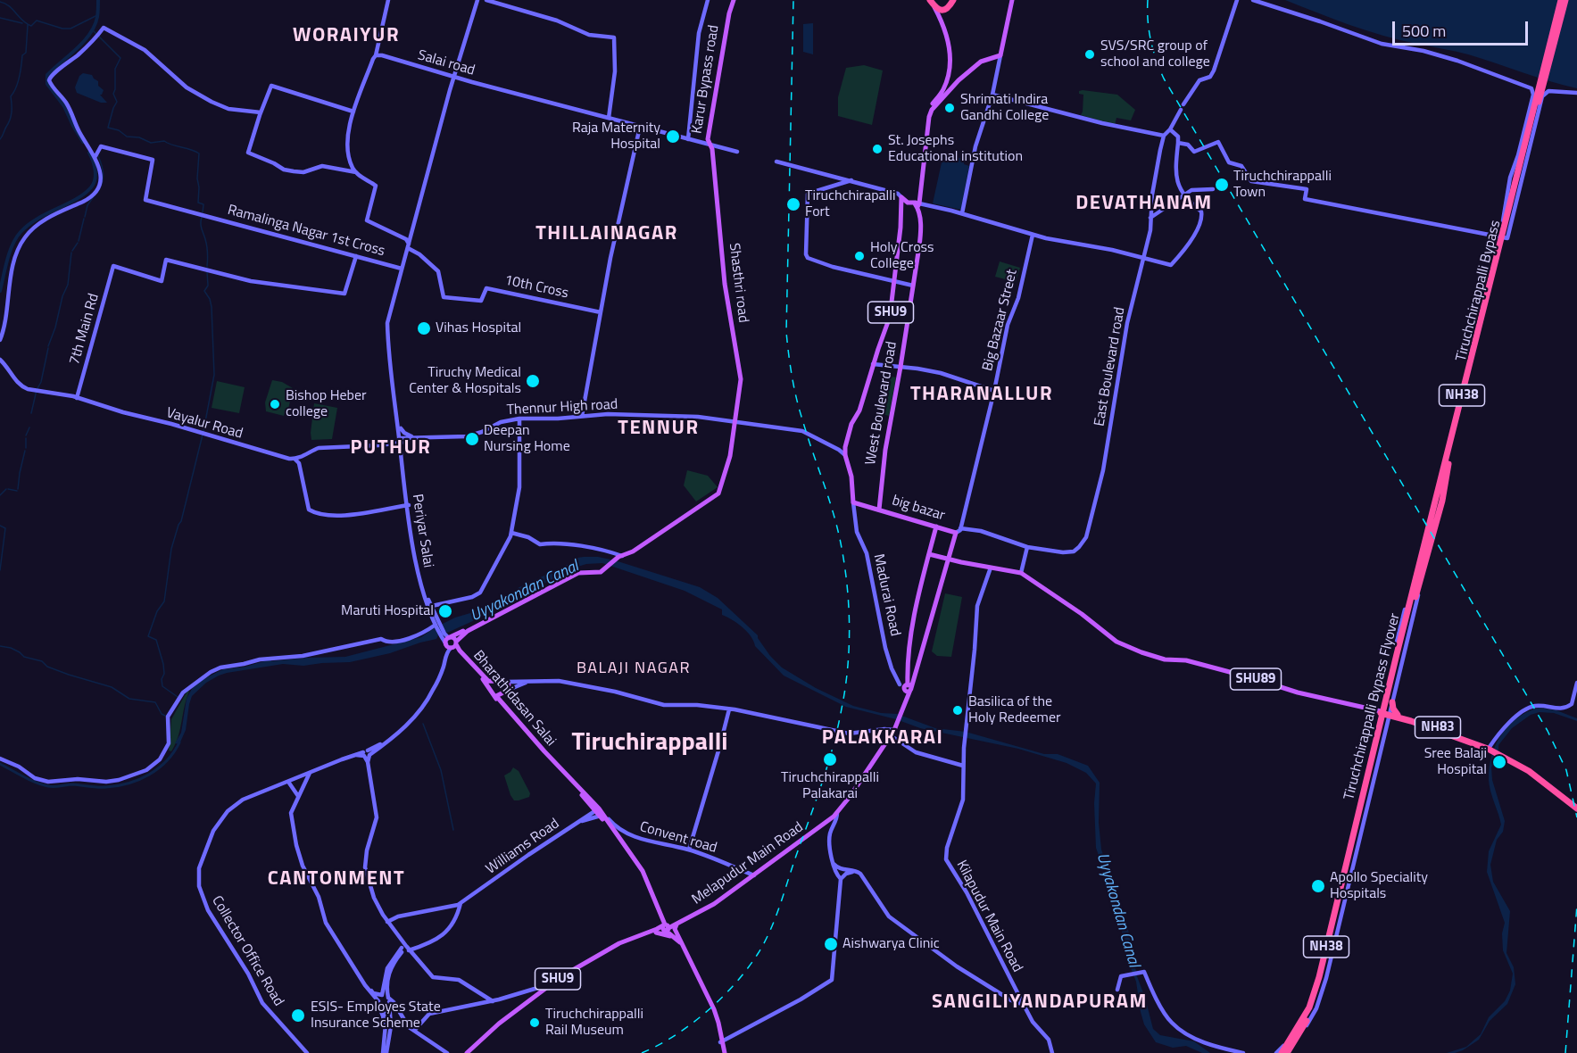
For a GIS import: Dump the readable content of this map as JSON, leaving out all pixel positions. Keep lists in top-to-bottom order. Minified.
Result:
{"streets":{"highway":["Tiruchchirappalli Bypass","NH38","Tiruchchirappalli Bypass Flyover","NH83"],"main road":["Karur Bypass road","Shasthri road","SHU9","West Boulevard road","big bazar","SHU89","Bharathidasan Salai","Melapudur Main Road"],"street":["Salai road","Ramalinga Nagar 1st Cross","10th Cross","Big Bazaar Street","7th Main Rd","East Boulevard road","Thennur High road","Vayalur Road","Periyar Salai","Madurai Road","Convent road","Williams Road","Kilapudur Main Road","Collector Office Road"]},"crossings":[["Salai road","Karur Bypass road"],["Salai road","Shasthri road"],["Karur Bypass road","Shasthri road"],["Ramalinga Nagar 1st Cross","7th Main Rd"],["Tiruchchirappalli Bypass","Tiruchchirappalli Bypass Flyover"],["SHU9","Thennur High road"],["SHU9","big bazar"],["SHU9","Madurai Road"],["SHU9","Bharathidasan Salai"],["SHU9","Melapudur Main Road"],["Big Bazaar Street","big bazar"],["7th Main Rd","Vayalur Road"],["NH38","Tiruchchirappalli Bypass Flyover"],["West Boulevard road","big bazar"],["Thennur High road","Periyar Salai"],["big bazar","Madurai Road"],["big bazar","SHU89"],["SHU89","Kilapudur Main Road"],["Bharathidasan Salai","Convent road"],["Bharathidasan Salai","Williams Road"],["Bharathidasan Salai","Melapudur Main Road"],["Convent road","Melapudur Main Road"]],"districts":["WORAIYUR","DEVATHANAM","THILLAINAGAR","THARANALLUR","TENNUR","PUTHUR","BALAJI NAGAR","PALAKKARAI","Tiruchirappalli","CANTONMENT","SANGILIYANDAPURAM"],"water":["Uyyakondan Canal"],"places":["SVS/SRC group of school and college","Shrimati Indira Gandhi College","Raja Maternity Hospital","St. Josephs Educational institution","Tiruchchirappalli Town","Tiruchchirapalli Fort","Holy Cross College","Vihas Hospital","Tiruchy Medical Center & Hospitals","Bishop Heber college","Deepan Nursing Home","Maruti Hospital","Basilica of the Holy Redeemer","Tiruchchirappalli Palakarai","Sree Balaji Hospital","Apollo Speciality Hospitals","Aishwarya Clinic","ESIS- Employes State Insurance Scheme","Tiruchchirappalli Rail Museum"],"scale_bar":"500 m"}
